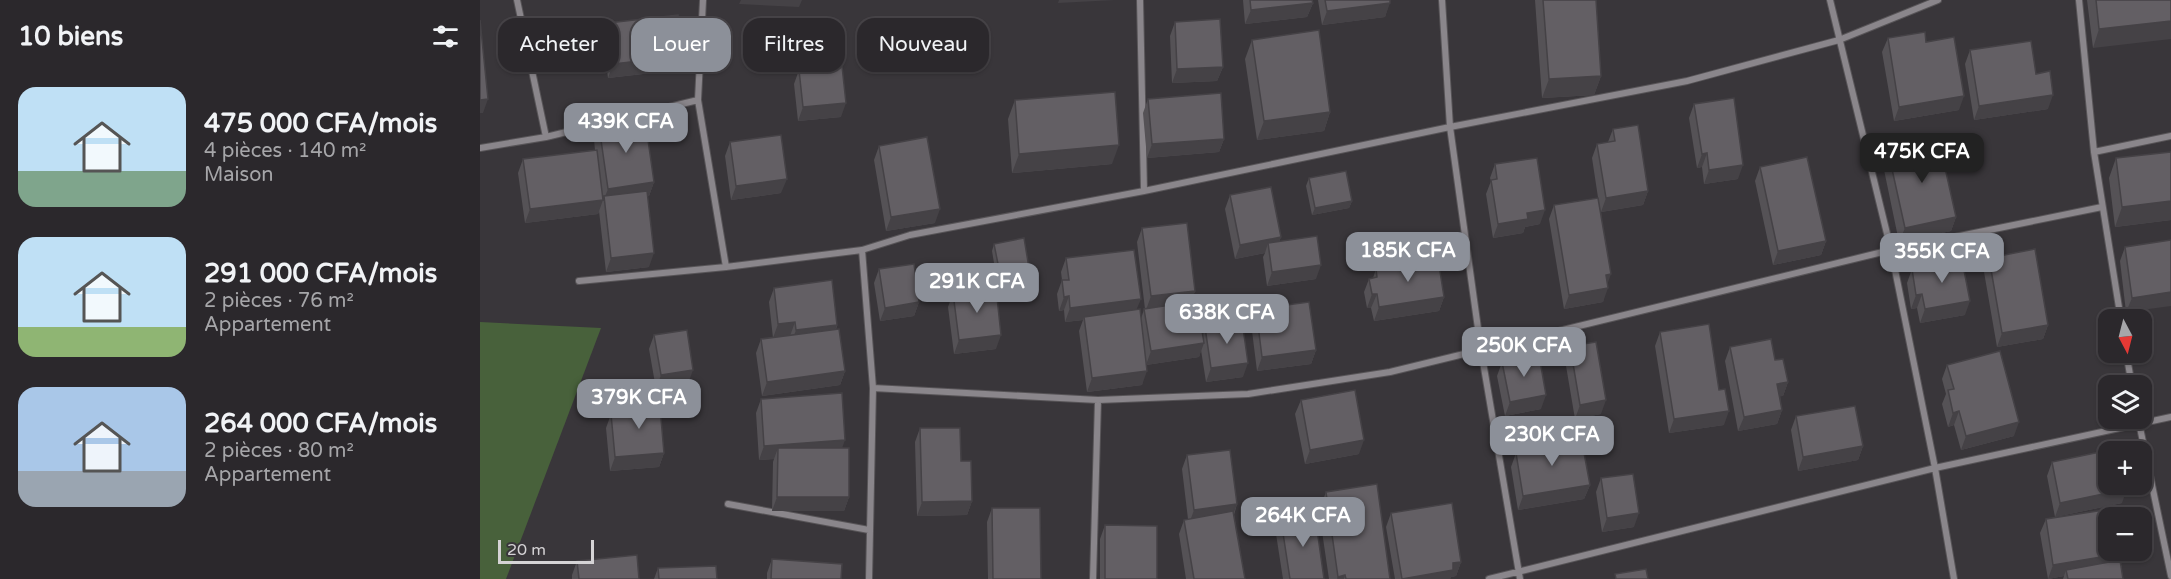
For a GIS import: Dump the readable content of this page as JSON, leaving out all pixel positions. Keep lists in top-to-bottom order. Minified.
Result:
{"scale_bar":"20 m","north":"bottom","page":{"heading":"10 biens","chip":["Acheter","Louer","Filtres","Nouveau"],"list":[{"name":"475 000 CFA/mois","note":"4 pièces · 140 m² · Maison"},{"name":"291 000 CFA/mois","note":"2 pièces · 76 m² · Appartement"},{"name":"264 000 CFA/mois","note":"2 pièces · 80 m² · Appartement"}],"price":["439K CFA","475K CFA","185K CFA","355K CFA","291K CFA","638K CFA","250K CFA","379K CFA","230K CFA","264K CFA"],"map_buttons":["+","−"],"scale":"20 m"}}
